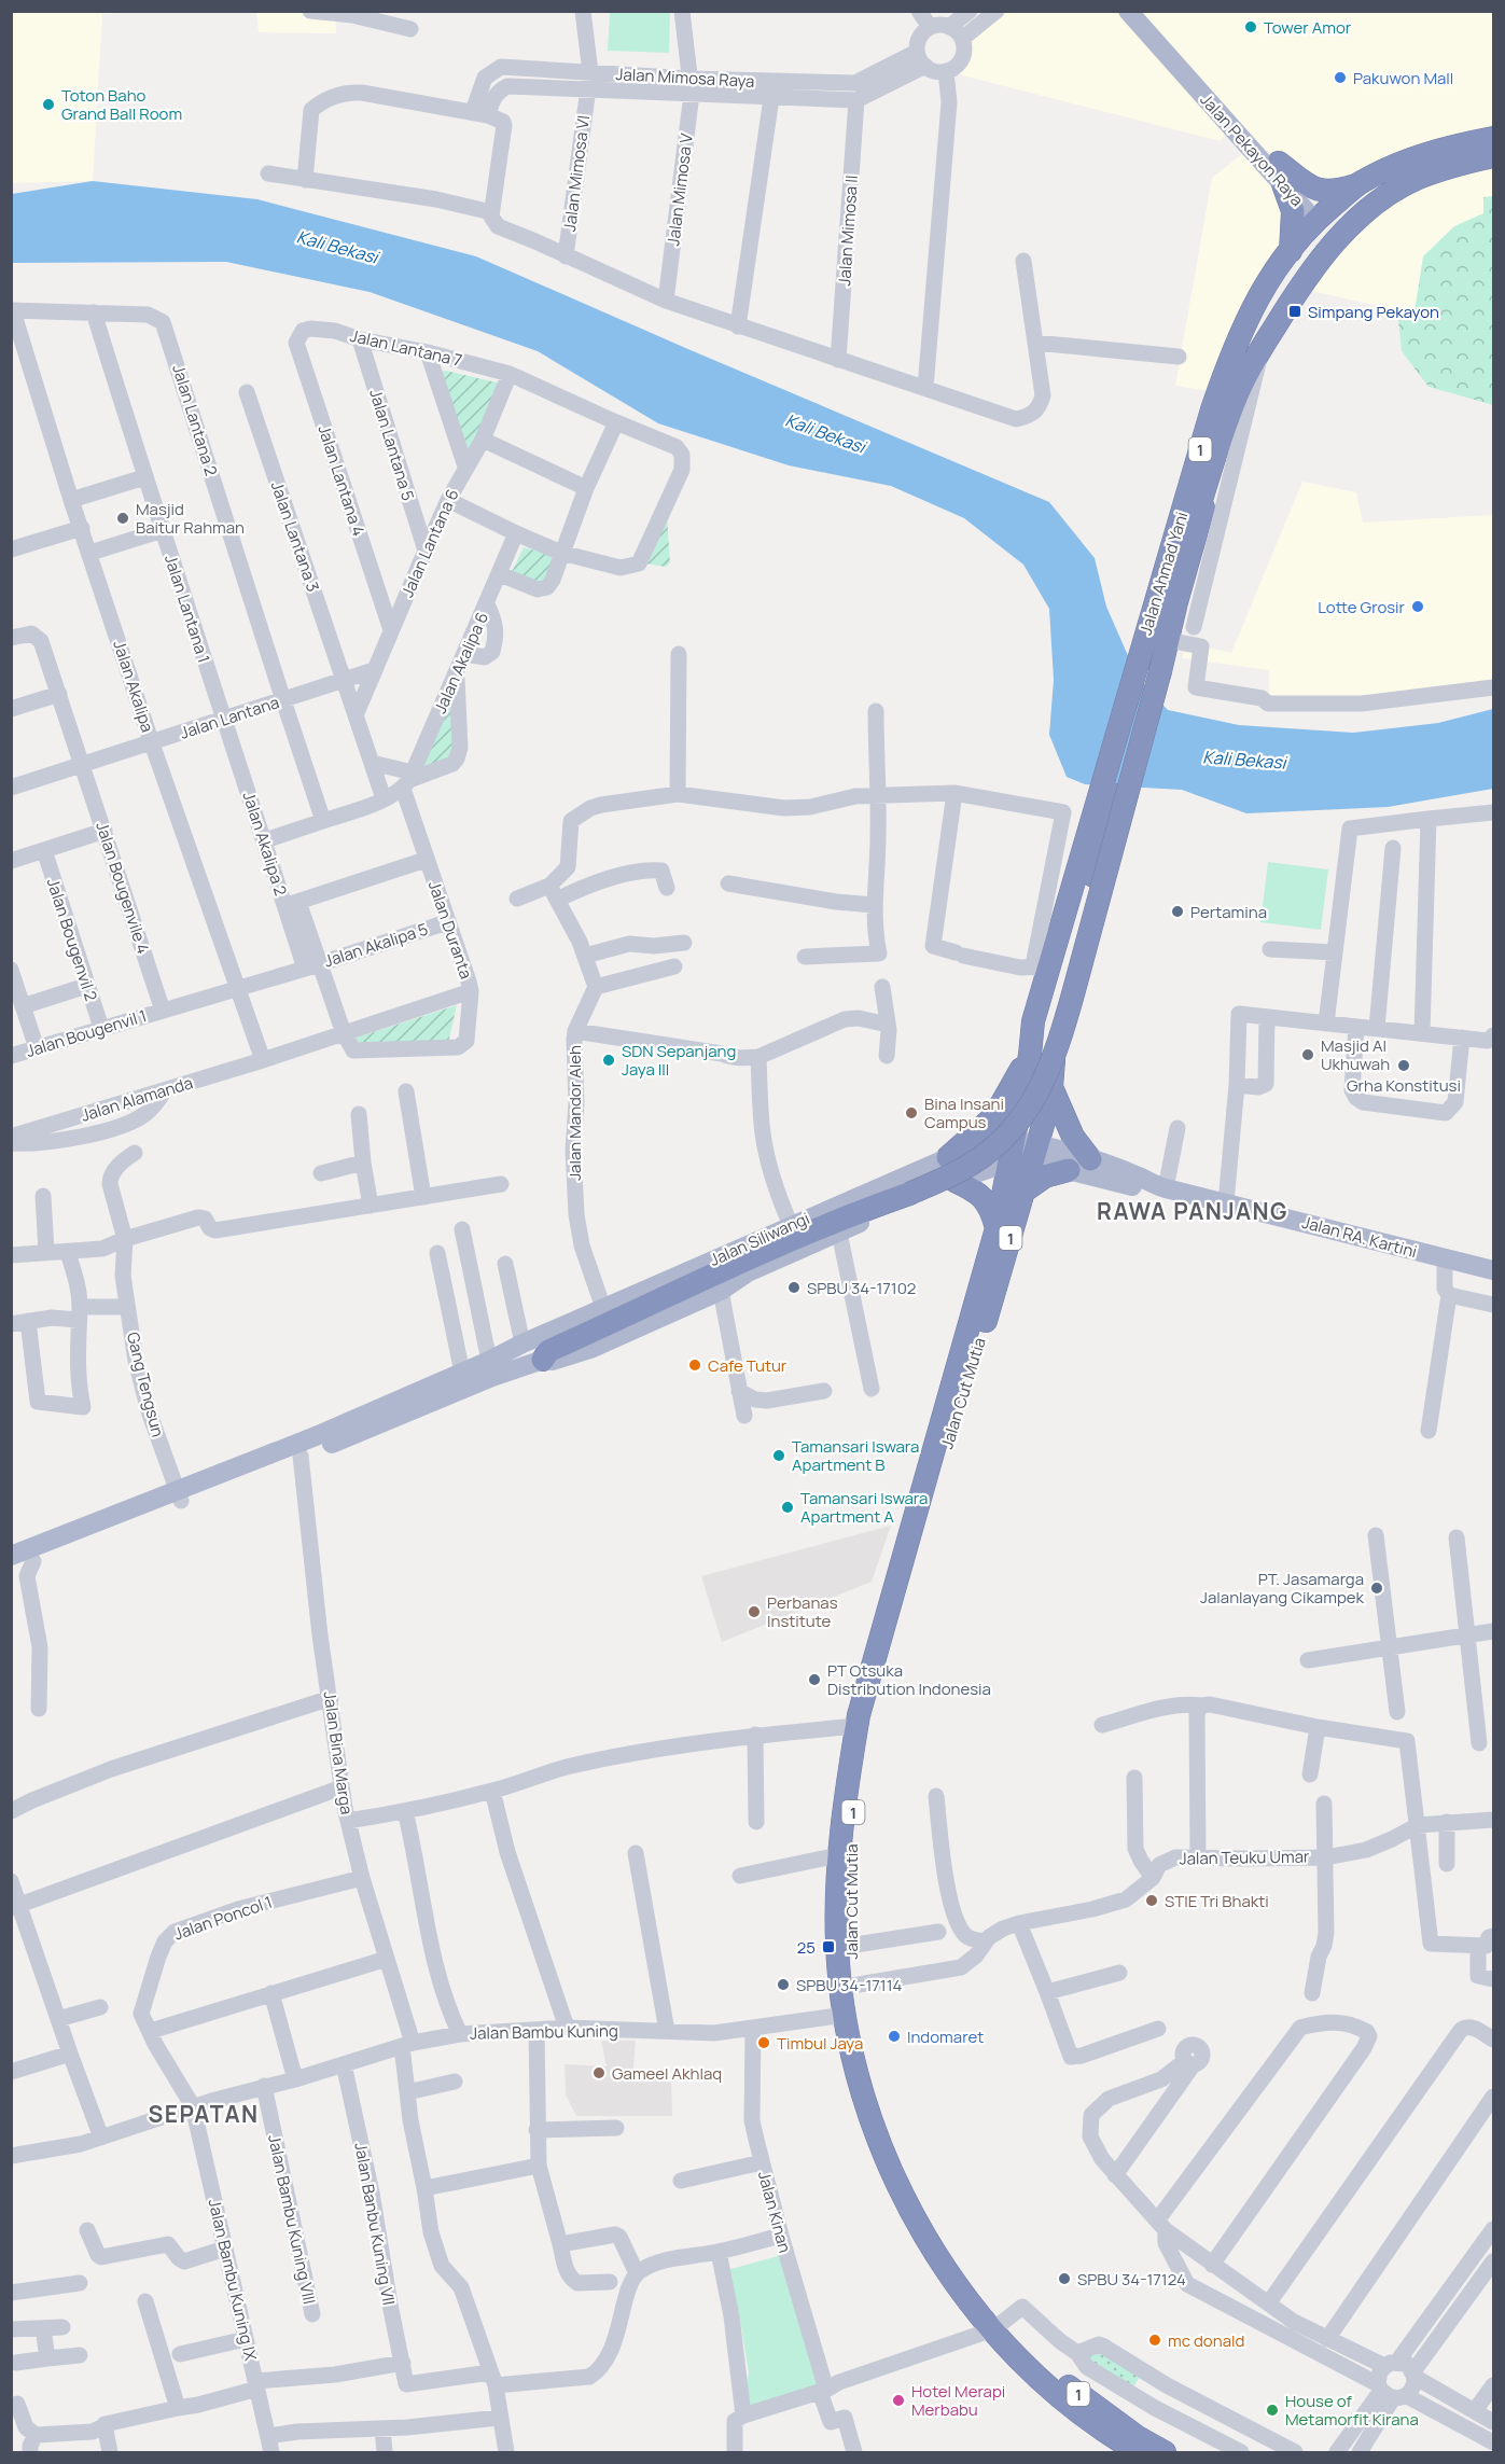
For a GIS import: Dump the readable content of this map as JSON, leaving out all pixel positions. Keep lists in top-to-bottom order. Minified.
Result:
{"streets":{"highway":["1","Jalan Ahmad Yani","Jalan Cut Mutia"],"main road":["Jalan Pekayon Raya","Jalan RA. Kartini","Jalan Siliwangi"],"street":["Jalan Mimosa Raya","Jalan Mimosa VI","Jalan Mimosa V","Jalan Mimosa II","Jalan Lantana 7","Jalan Lantana 2","Jalan Lantana 5","Jalan Lantana 4","Jalan Lantana 3","Jalan Lantana 6","Jalan Lantana 1","Jalan Akalipa 6","Jalan Akalipa","Jalan Lantana","Jalan Akalipa 2","Jalan Bougenvile 4","Jalan Duranta","Jalan Bougenvil 2","Jalan Akalipa 5","Jalan Bougenvil 1","Jalan Alamanda","Jalan Mandor Aleh","Gang Tengsun","Jalan Bina Marga","Jalan Teuku Umar","Jalan Poncol 1","Jalan Bambu Kuning","Jalan Kinan","Jalan Bambu Kuning VIII","Jalan Banbu Kuning VII","Jalan Bambu Kuning IX"]},"crossings":[["Jalan Mimosa Raya","Jalan Mimosa VI"],["Jalan Mimosa Raya","Jalan Mimosa V"],["Jalan Pekayon Raya","Jalan Ahmad Yani"],["Jalan Lantana 7","Jalan Lantana 5"],["Jalan Lantana 7","Jalan Lantana 4"],["Jalan Lantana 7","Jalan Lantana 6"],["Jalan Lantana 2","Jalan Lantana 1"],["Jalan Lantana 2","Jalan Akalipa"],["Jalan Lantana 2","Jalan Lantana"],["Jalan Lantana 5","Jalan Lantana 6"],["Jalan Lantana 4","Jalan Lantana 6"],["Jalan Lantana 3","Jalan Lantana 6"],["Jalan Lantana 3","Jalan Lantana"],["Jalan Lantana 6","Jalan Lantana"],["Jalan Ahmad Yani","Jalan RA. Kartini"],["Jalan Ahmad Yani","Jalan Siliwangi"],["Jalan Ahmad Yani","Jalan Cut Mutia"],["Jalan Lantana 1","Jalan Lantana"],["Jalan Lantana 1","Jalan Akalipa 2"],["Jalan Akalipa 6","Jalan Duranta"],["Jalan Akalipa","Jalan Lantana"],["Jalan Akalipa","Jalan Akalipa 5"],["Jalan Akalipa","Jalan Bougenvil 1"],["Jalan Akalipa","Jalan Alamanda"],["Jalan Lantana","Jalan Akalipa 2"],["Jalan Lantana","Jalan Bougenvile 4"],["Jalan Akalipa 2","Jalan Duranta"],["Jalan Akalipa 2","Jalan Akalipa 5"],["Jalan Bougenvile 4","Jalan Bougenvil 1"],["Jalan Duranta","Jalan Akalipa 5"],["Jalan Bougenvil 2","Jalan Bougenvil 1"],["Jalan Akalipa 5","Jalan Bougenvil 1"],["Jalan Mandor Aleh","Jalan Siliwangi"],["Jalan RA. Kartini","Jalan Siliwangi"],["Jalan RA. Kartini","Jalan Cut Mutia"],["Jalan Siliwangi","Jalan Cut Mutia"],["Jalan Cut Mutia","Jalan Teuku Umar"],["Jalan Cut Mutia","Jalan Bambu Kuning"],["Jalan Bina Marga","Jalan Poncol 1"],["Jalan Bina Marga","Jalan Bambu Kuning"],["Jalan Bina Marga","Jalan Banbu Kuning VII"],["Jalan Poncol 1","Jalan Bambu Kuning IX"],["Jalan Bambu Kuning","Jalan Kinan"],["Jalan Bambu Kuning","Jalan Bambu Kuning VIII"],["Jalan Bambu Kuning","Jalan Banbu Kuning VII"],["Jalan Bambu Kuning","Jalan Bambu Kuning IX"]],"districts":["RAWA PANJANG","SEPATAN"],"water":["Kali Bekasi"],"places":{"other":["Tower Amor","Pakuwon Mall","Toton Baho Grand Ball Room","Masjid Baitur Rahman","Lotte Grosir","Pertamina","Masjid Al Ukhuwah","SDN Sepanjang Jaya III","Grha Konstitusi","Bina Insani Campus","SPBU 34-17102","Cafe Tutur","Tamansari Iswara Apartment B","Tamansari Iswara Apartment A","PT. Jasamarga Jalanlayang Cikampek","Perbanas Institute","PT Otsuka Distribution Indonesia","STIE Tri Bhakti","SPBU 34-17114","Indomaret","Timbul Jaya","Gameel Akhlaq","SPBU 34-17124","mc donald","Hotel Merapi Merbabu","House of Metamorfit Kirana"],"transit":["Simpang Pekayon","25"]}}
